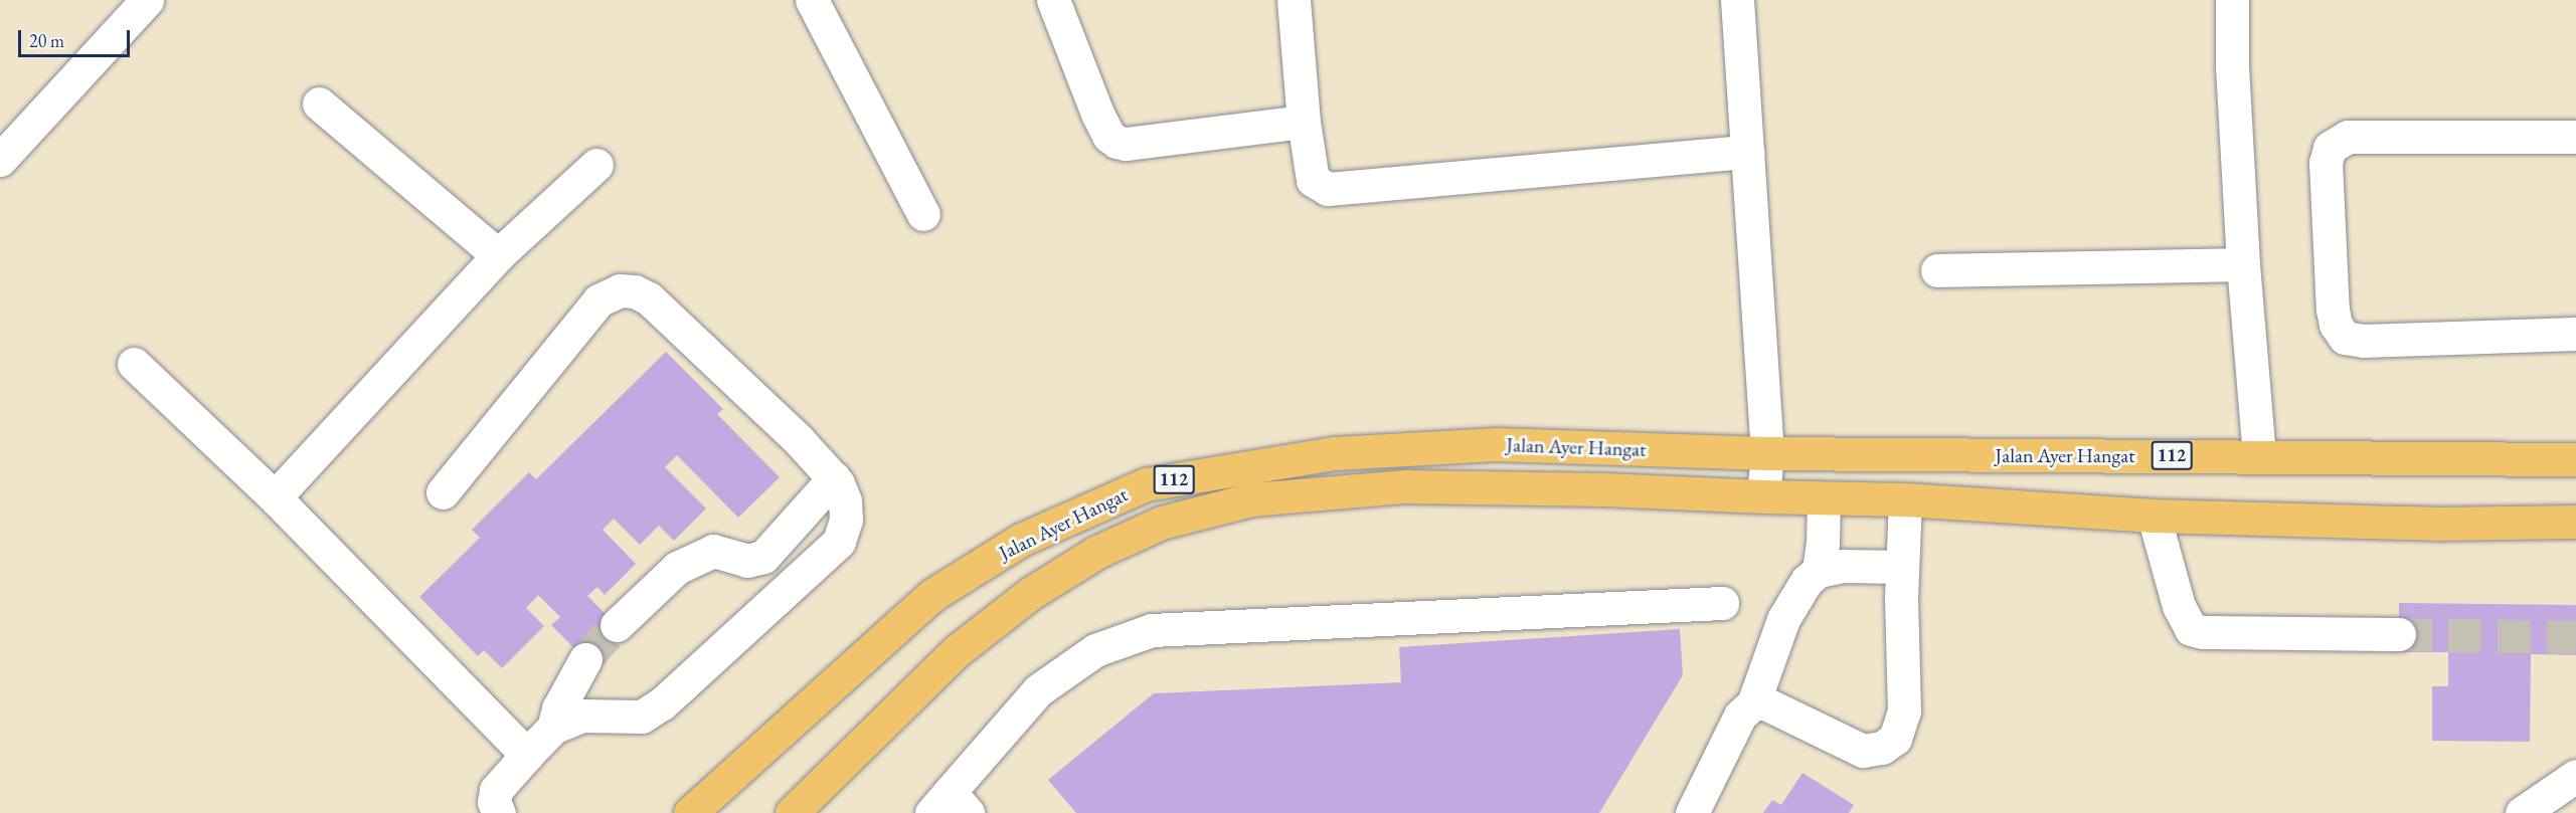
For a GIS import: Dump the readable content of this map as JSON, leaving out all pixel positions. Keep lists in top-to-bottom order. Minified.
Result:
{"streets":{"main road":["Jalan Ayer Hangat","112"]},"scale_bar":"20 m"}
